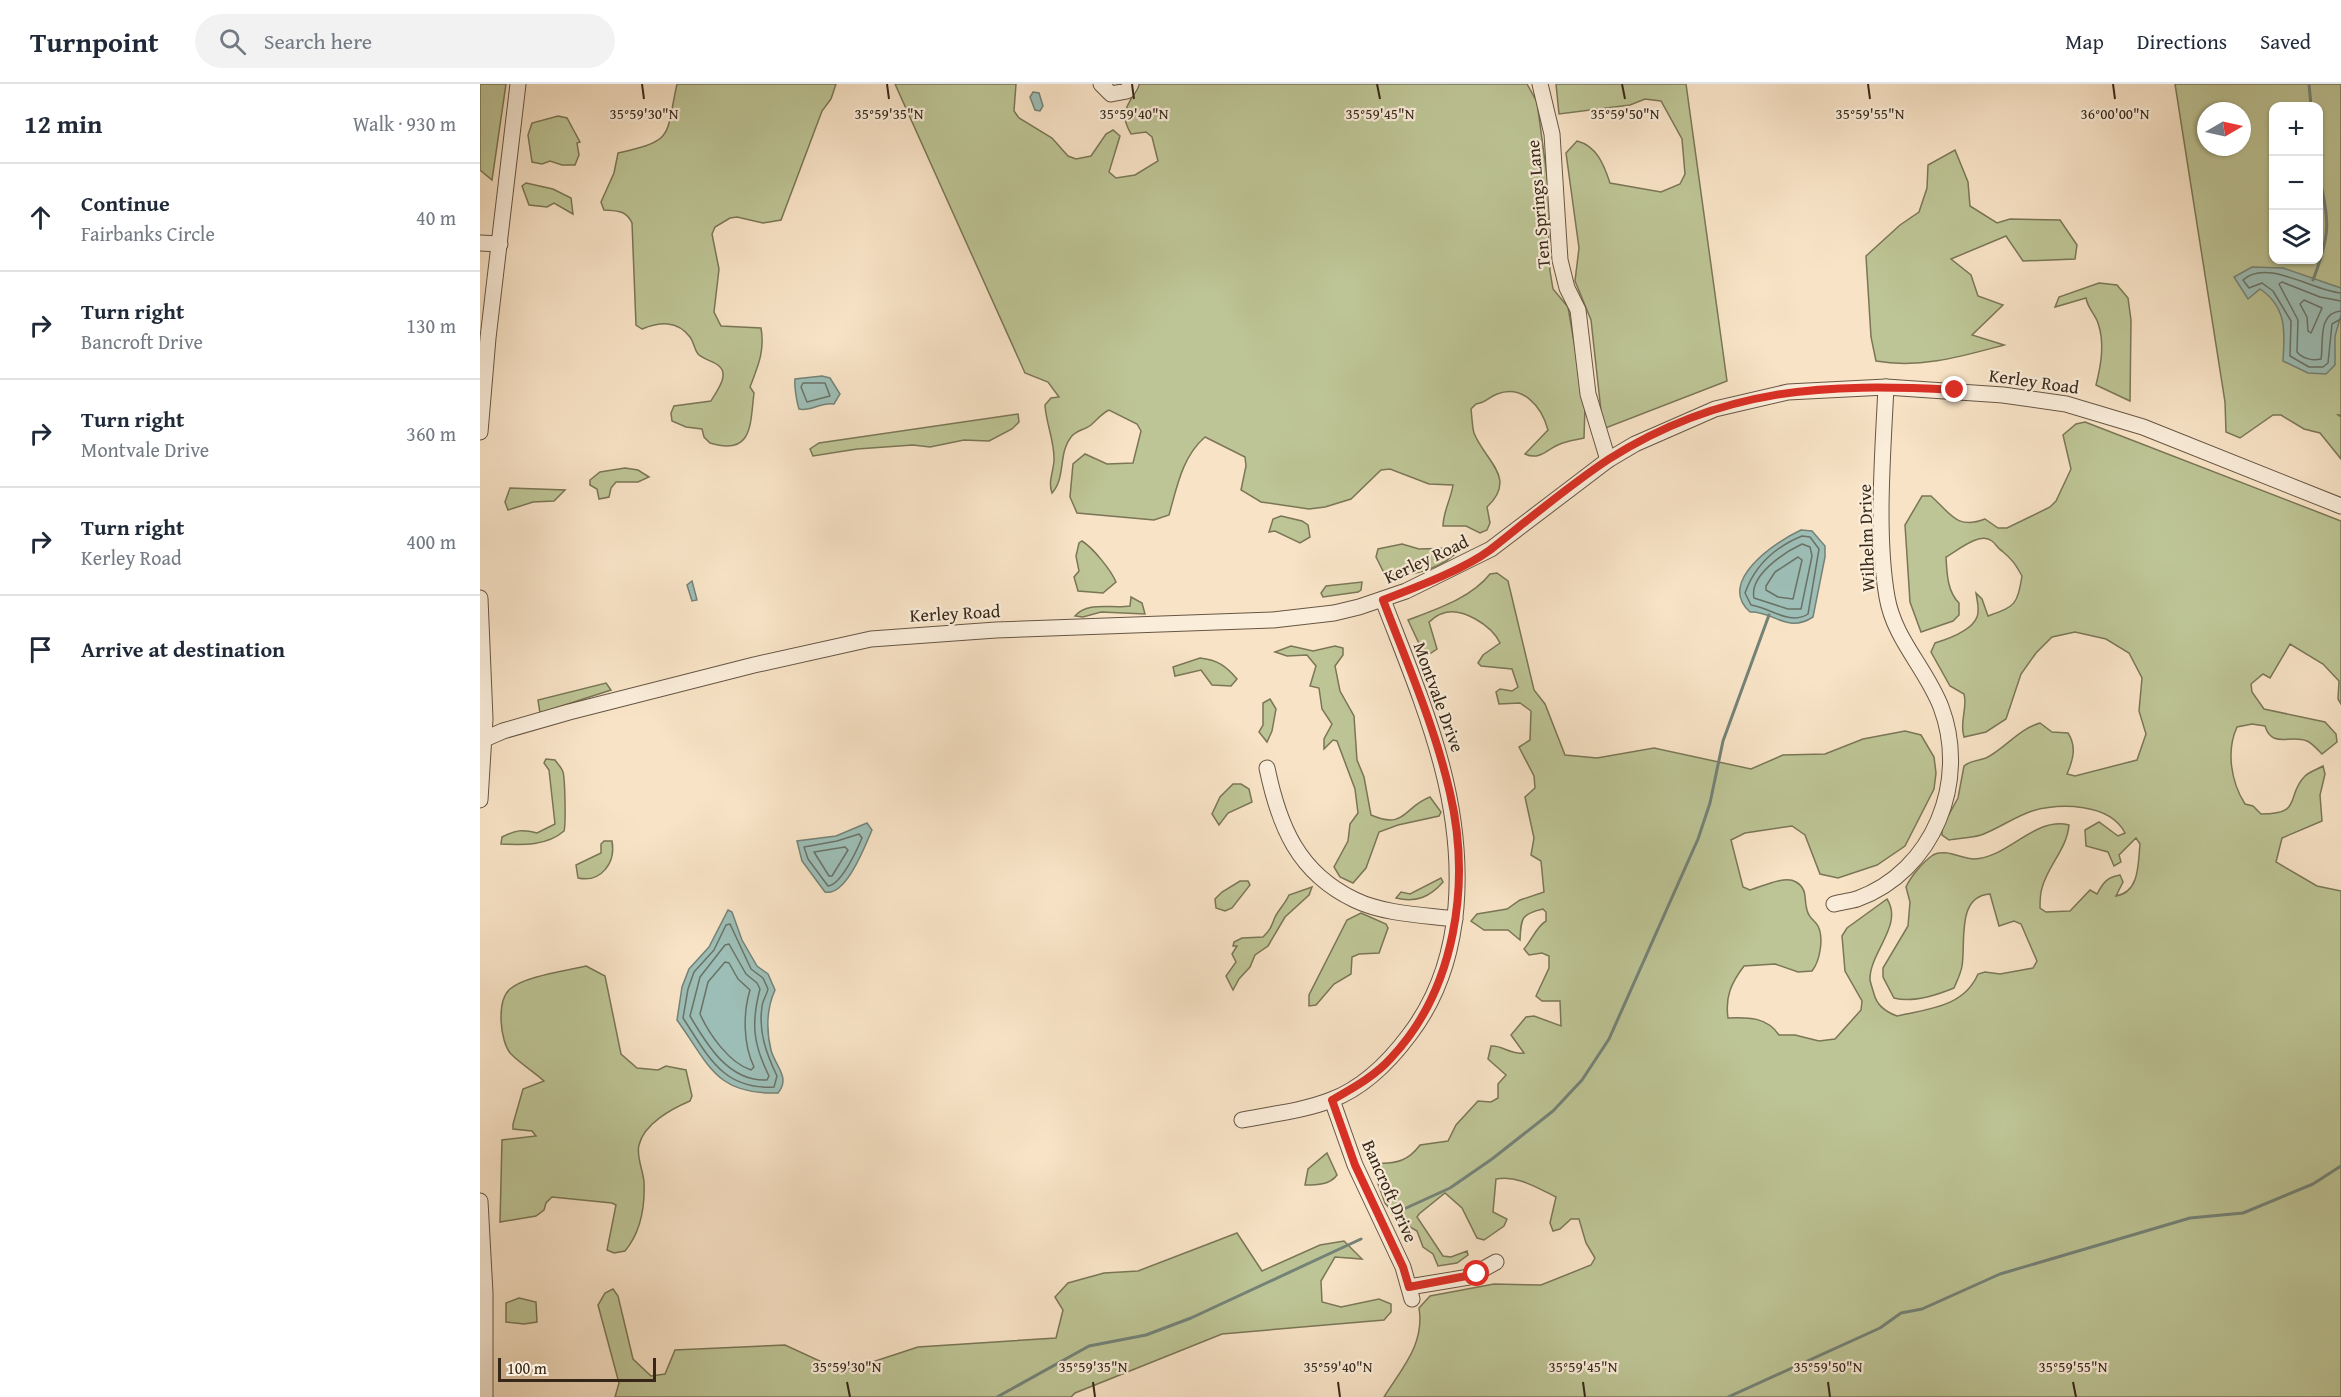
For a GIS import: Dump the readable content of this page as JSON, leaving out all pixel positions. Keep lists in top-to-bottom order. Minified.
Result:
{"streets":{"street":["Ten Springs Lane","Kerley Road","Wilhelm Drive","Montvale Drive","Bancroft Drive"]},"crossings":[["Ten Springs Lane","Kerley Road"],["Kerley Road","Wilhelm Drive"],["Kerley Road","Montvale Drive"],["Montvale Drive","Bancroft Drive"]],"scale_bar":"100 m","north":"right","page":{"header":"Turnpoint","search":"Search here","nav":["Map","Directions","Saved"],"heading":["12 min","Walk · 930 m"],"map_buttons":["+","−"],"list":[["Continue","Fairbanks Circle","40 m"],["Turn right","Bancroft Drive","130 m"],["Turn right","Montvale Drive","360 m"],["Turn right","Kerley Road","400 m"],"Arrive at destination"],"scale":"100 m"},"coordinates":["35°59'30\"N","35°59'35\"N","35°59'40\"N","35°59'45\"N","35°59'50\"N","35°59'55\"N","36°00'00\"N"]}
